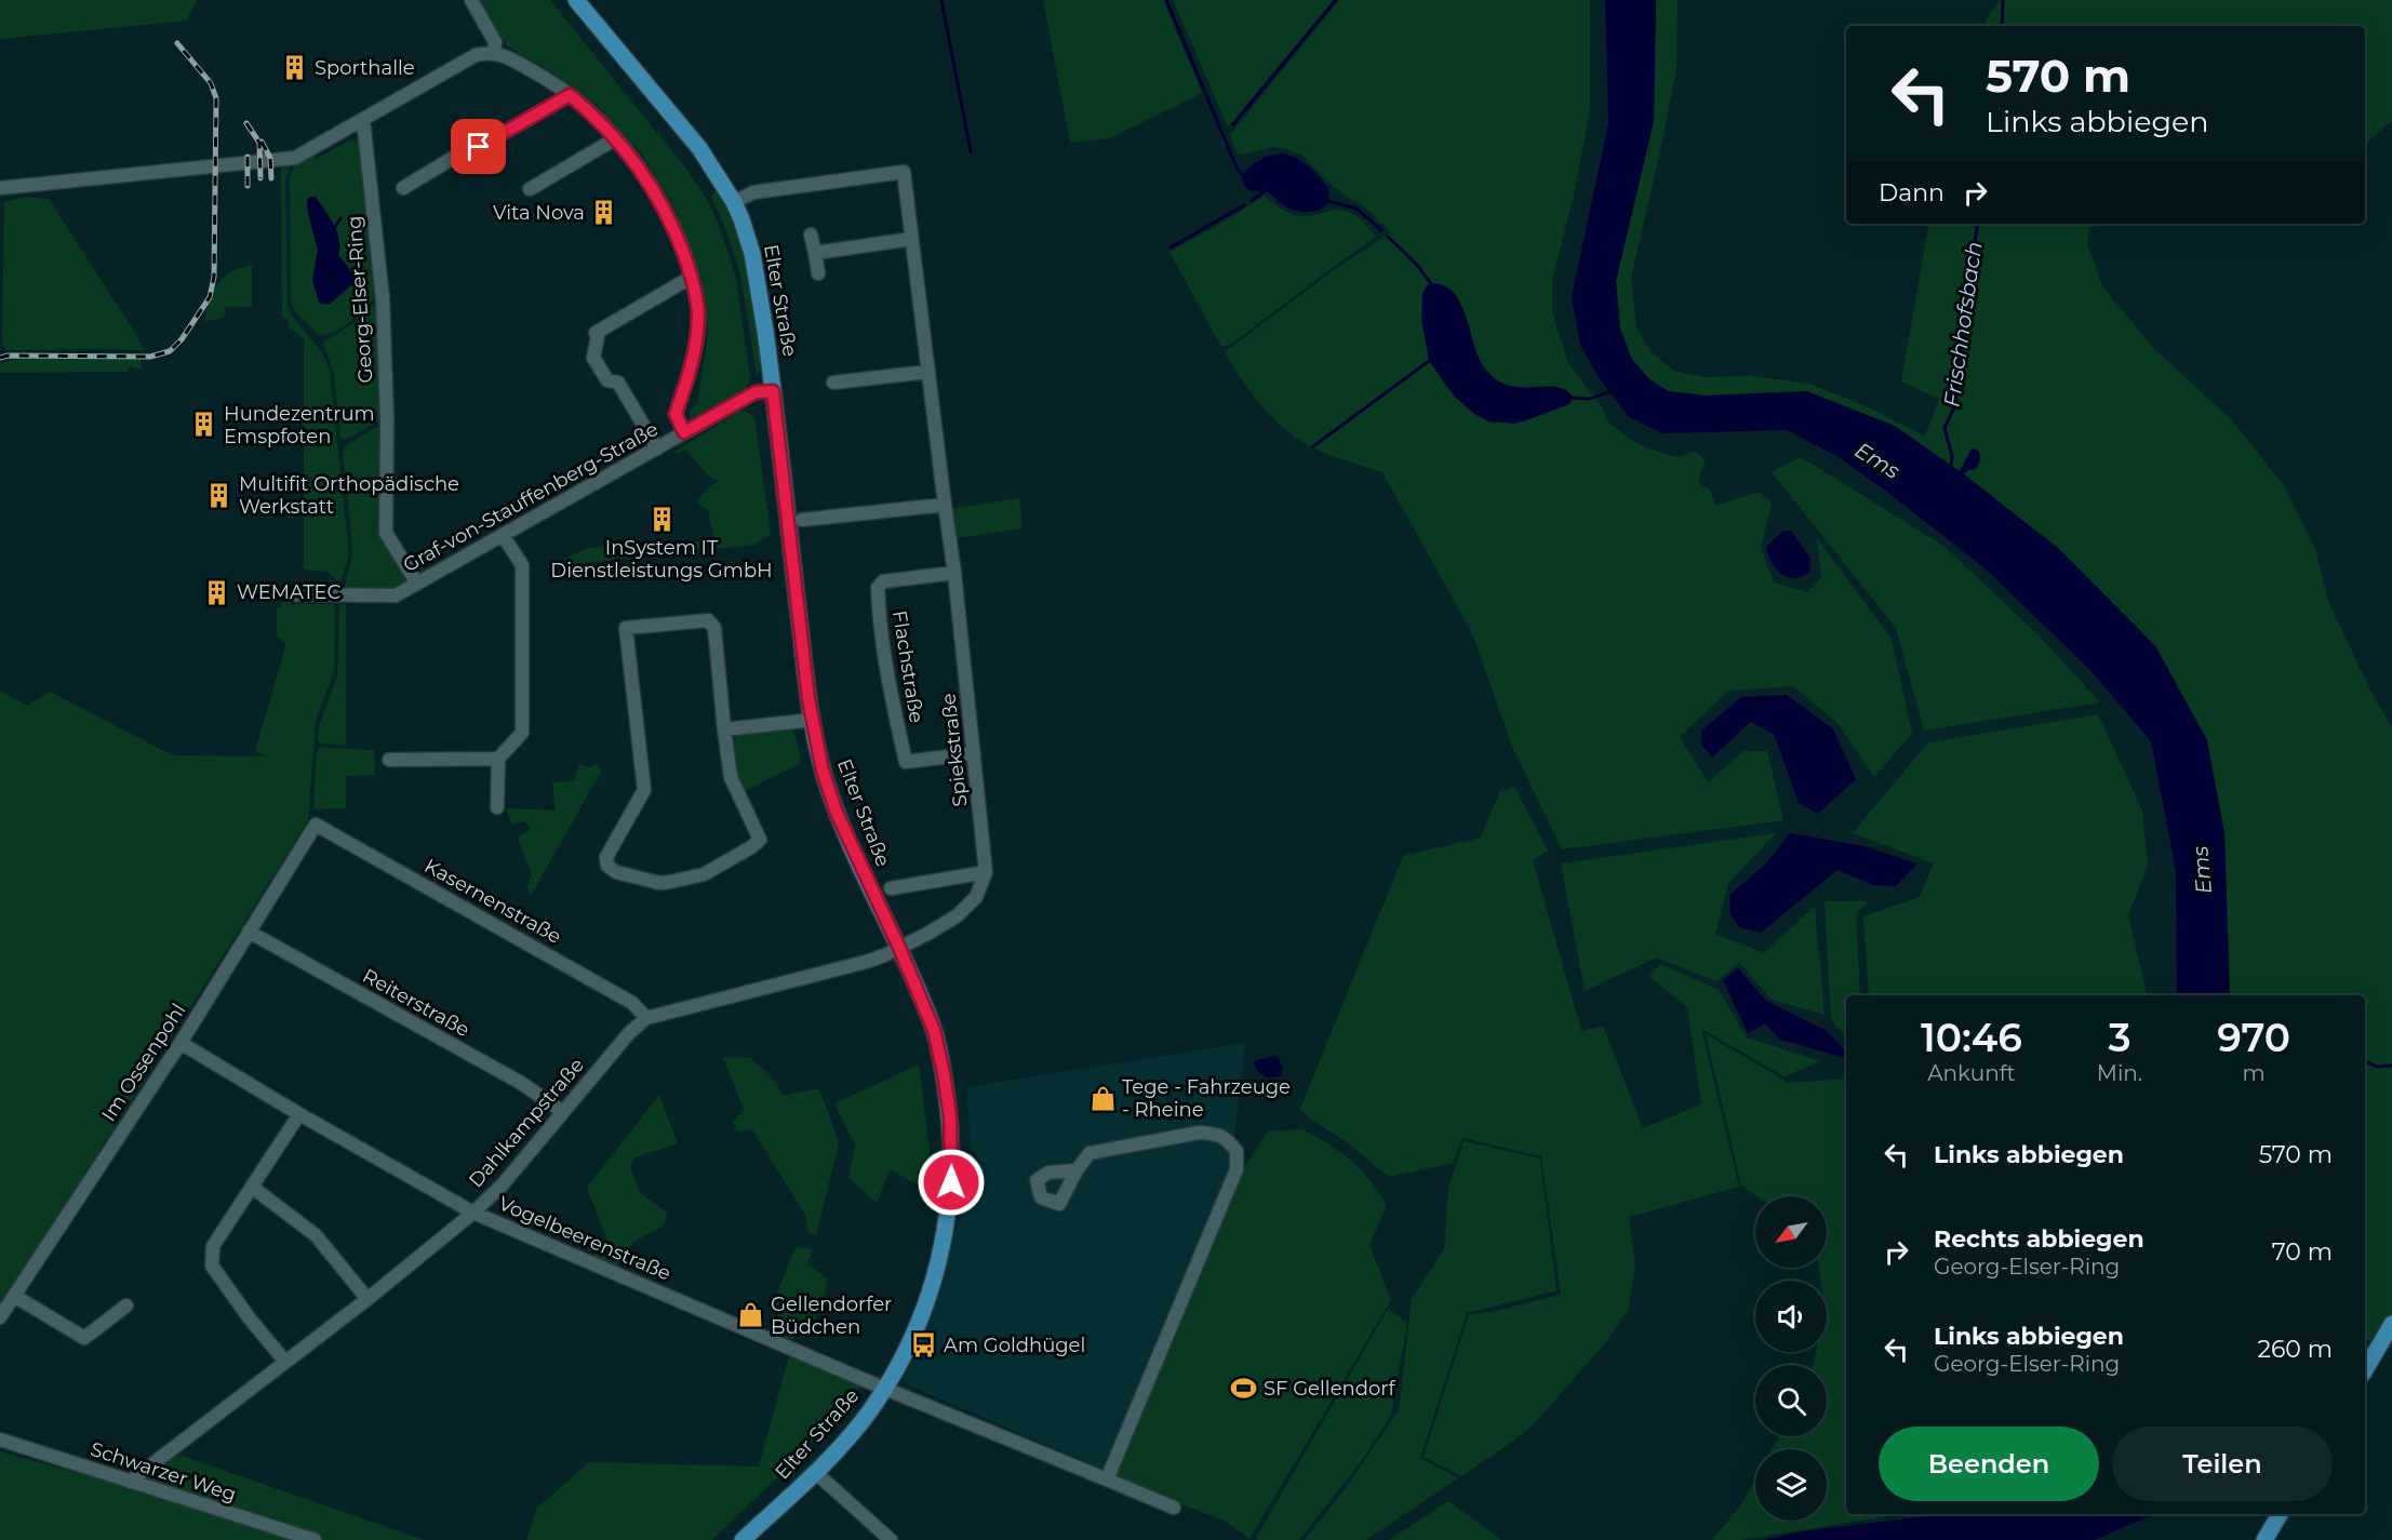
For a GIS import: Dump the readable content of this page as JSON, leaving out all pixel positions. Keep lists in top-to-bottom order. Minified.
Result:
{"streets":{"main road":["Elter Straße"],"street":["Georg-Elser-Ring","Graf-von-Stauffenberg-Straße","Flachstraße","Spiekstraße","Kasernenstraße","Reiterstraße","Im Ossenpohl","Dahlkampstraße","Vogelbeerenstraße","Schwarzer Weg"]},"crossings":[["Georg-Elser-Ring","Graf-von-Stauffenberg-Straße"],["Elter Straße","Graf-von-Stauffenberg-Straße"],["Elter Straße","Spiekstraße"],["Elter Straße","Dahlkampstraße"],["Elter Straße","Vogelbeerenstraße"],["Flachstraße","Spiekstraße"],["Kasernenstraße","Im Ossenpohl"],["Kasernenstraße","Dahlkampstraße"],["Reiterstraße","Im Ossenpohl"],["Reiterstraße","Dahlkampstraße"],["Im Ossenpohl","Vogelbeerenstraße"],["Dahlkampstraße","Vogelbeerenstraße"],["Dahlkampstraße","Schwarzer Weg"]],"water":["Frischhofsbach","Ems"],"places":{"building":["Sporthalle","Vita Nova","Hundezentrum Emspfoten","Multifit Orthopädische Werkstatt","InSystem IT Dienstleistungs GmbH","WEMATEC"],"shop":["Tege - Fahrzeuge - Rheine","Gellendorfer Büdchen"],"bus stop":["Am Goldhügel"],"sports":["SF Gellendorf"]},"north":"bottom left","page":{"turn":["570 m","Links abbiegen"],"then":"Dann","eta":["10:46","Ankunft","3","Min.","970","m"],"list":[{"name":"Links abbiegen","value":"570 m"},{"name":"Rechts abbiegen","note":"Georg-Elser-Ring","value":"70 m"},{"name":"Links abbiegen","note":"Georg-Elser-Ring","value":"260 m"}],"buttons":["Beenden","Teilen"]}}
